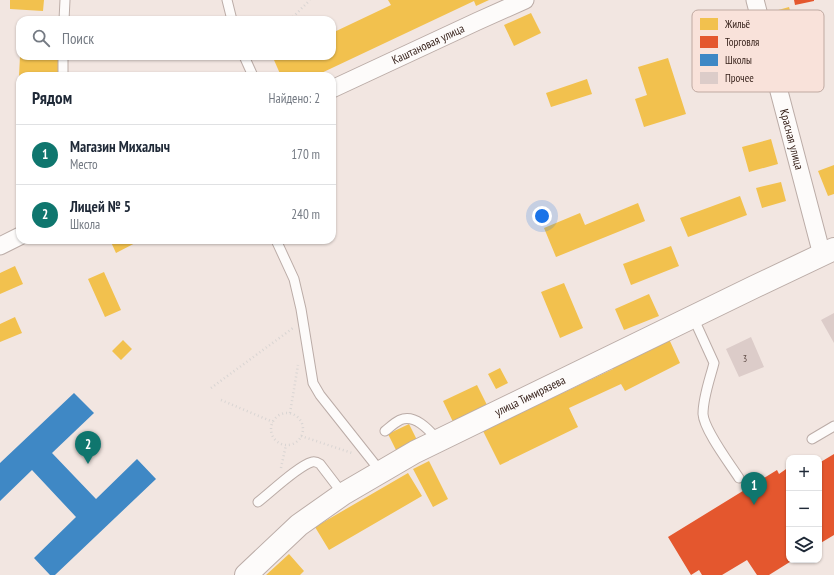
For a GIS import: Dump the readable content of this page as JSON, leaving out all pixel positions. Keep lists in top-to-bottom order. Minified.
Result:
{"streets":{"main road":["улица Тимирязева"],"street":["Каштановая улица","Красная улица"]},"crossings":[["Красная улица","улица Тимирязева"]],"house_numbers":["3"],"legend":["Жильё","Торговля","Школы","Прочее"],"page":{"search":"Поиск","heading":["Рядом","Найдено: 2"],"list":[{"mark":"1","name":"Магазин Михалыч","note":"Место","value":"170 m"},{"mark":"2","name":"Лицей № 5","note":"Школа","value":"240 m"}],"pins":["2","1"],"map_buttons":["+","−"]}}
